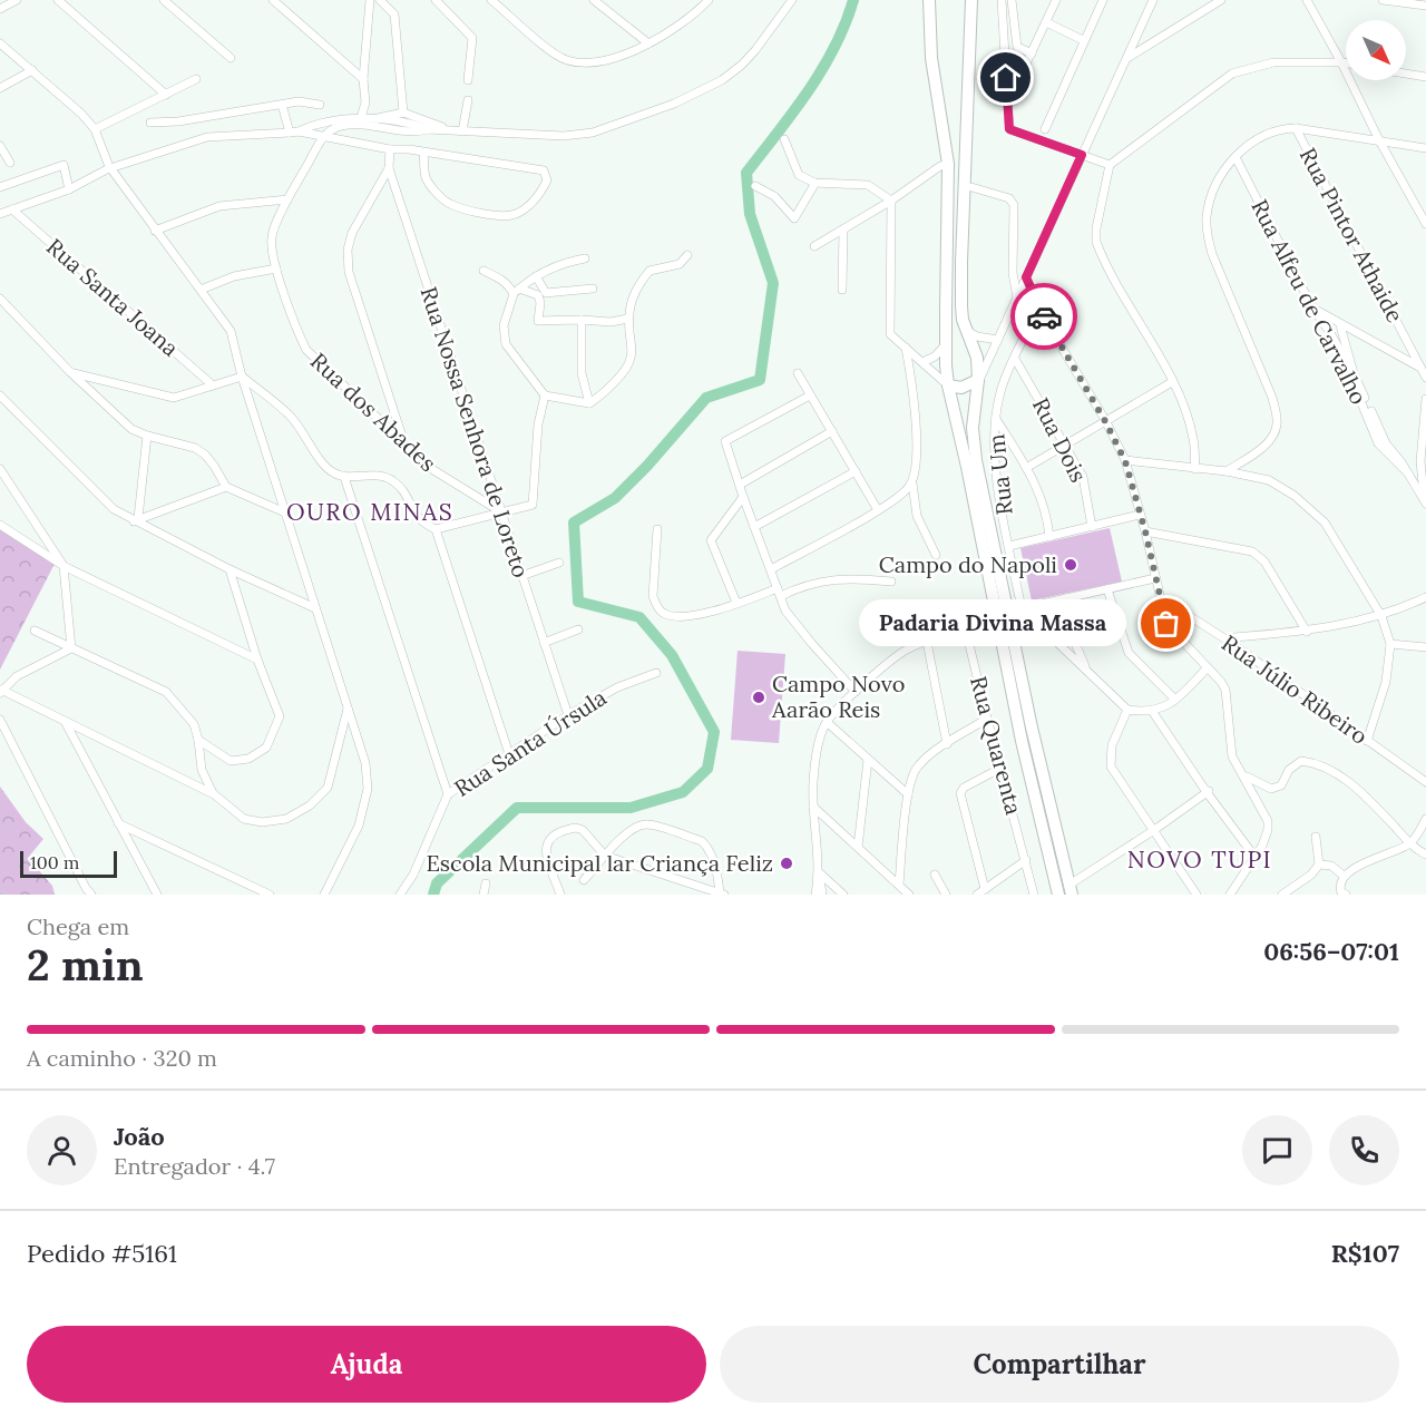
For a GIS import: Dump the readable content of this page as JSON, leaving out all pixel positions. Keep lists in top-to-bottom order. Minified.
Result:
{"streets":{"street":["Rua Pintor Athaide","Rua Santa Joana","Rua Alfeu de Carvalho","Rua dos Abades","Rua Nossa Senhora de Loreto","Rua Dois","Rua Um","Rua Júlio Ribeiro","Rua Santa Úrsula","Rua Quarenta"]},"crossings":[["Rua dos Abades","Rua Nossa Senhora de Loreto"],["Rua Nossa Senhora de Loreto","Rua Santa Úrsula"],["Rua Dois","Rua Um"]],"districts":["OURO MINAS","NOVO TUPI"],"places":["Campo do Napoli","Padaria Divina Massa","Campo Novo Aarão Reis","Escola Municipal lar Criança Feliz"],"scale_bar":"100 m","north":"bottom right","page":{"bubble":"Padaria Divina Massa","scale":"100 m","heading":["2 min","Chega em","06:56–07:01"],"panel":["João","Entregador · 4.7","Pedido #5161","R$107"],"bar":"A caminho · 320 m","buttons":["Ajuda","Compartilhar"]}}
